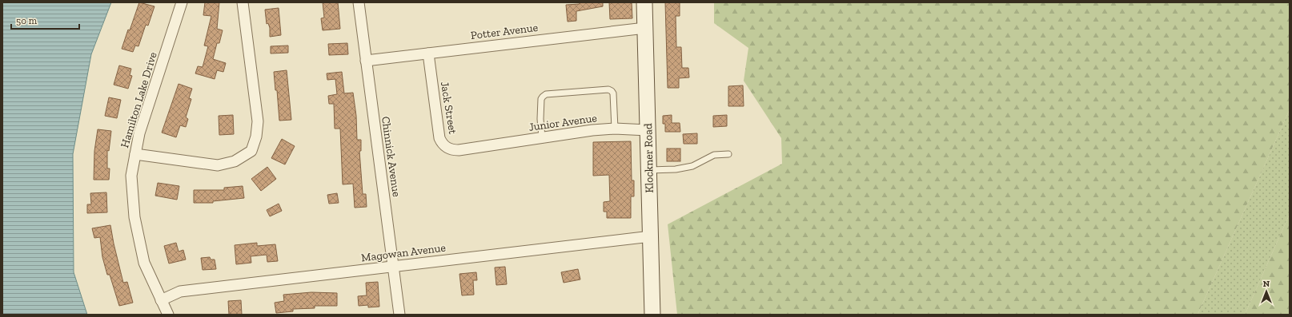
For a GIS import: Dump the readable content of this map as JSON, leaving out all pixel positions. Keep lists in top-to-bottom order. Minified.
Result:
{"streets":{"main road":["Klockner Road"],"street":["Potter Avenue","Hamilton Lake Drive","Jack Street","Junior Avenue","Chinnick Avenue","Magowan Avenue"]},"crossings":[["Potter Avenue","Jack Street"],["Potter Avenue","Chinnick Avenue"],["Potter Avenue","Klockner Road"],["Hamilton Lake Drive","Magowan Avenue"],["Jack Street","Junior Avenue"],["Junior Avenue","Klockner Road"],["Chinnick Avenue","Magowan Avenue"],["Klockner Road","Magowan Avenue"]],"scale_bar":"50 m","north":"top"}
